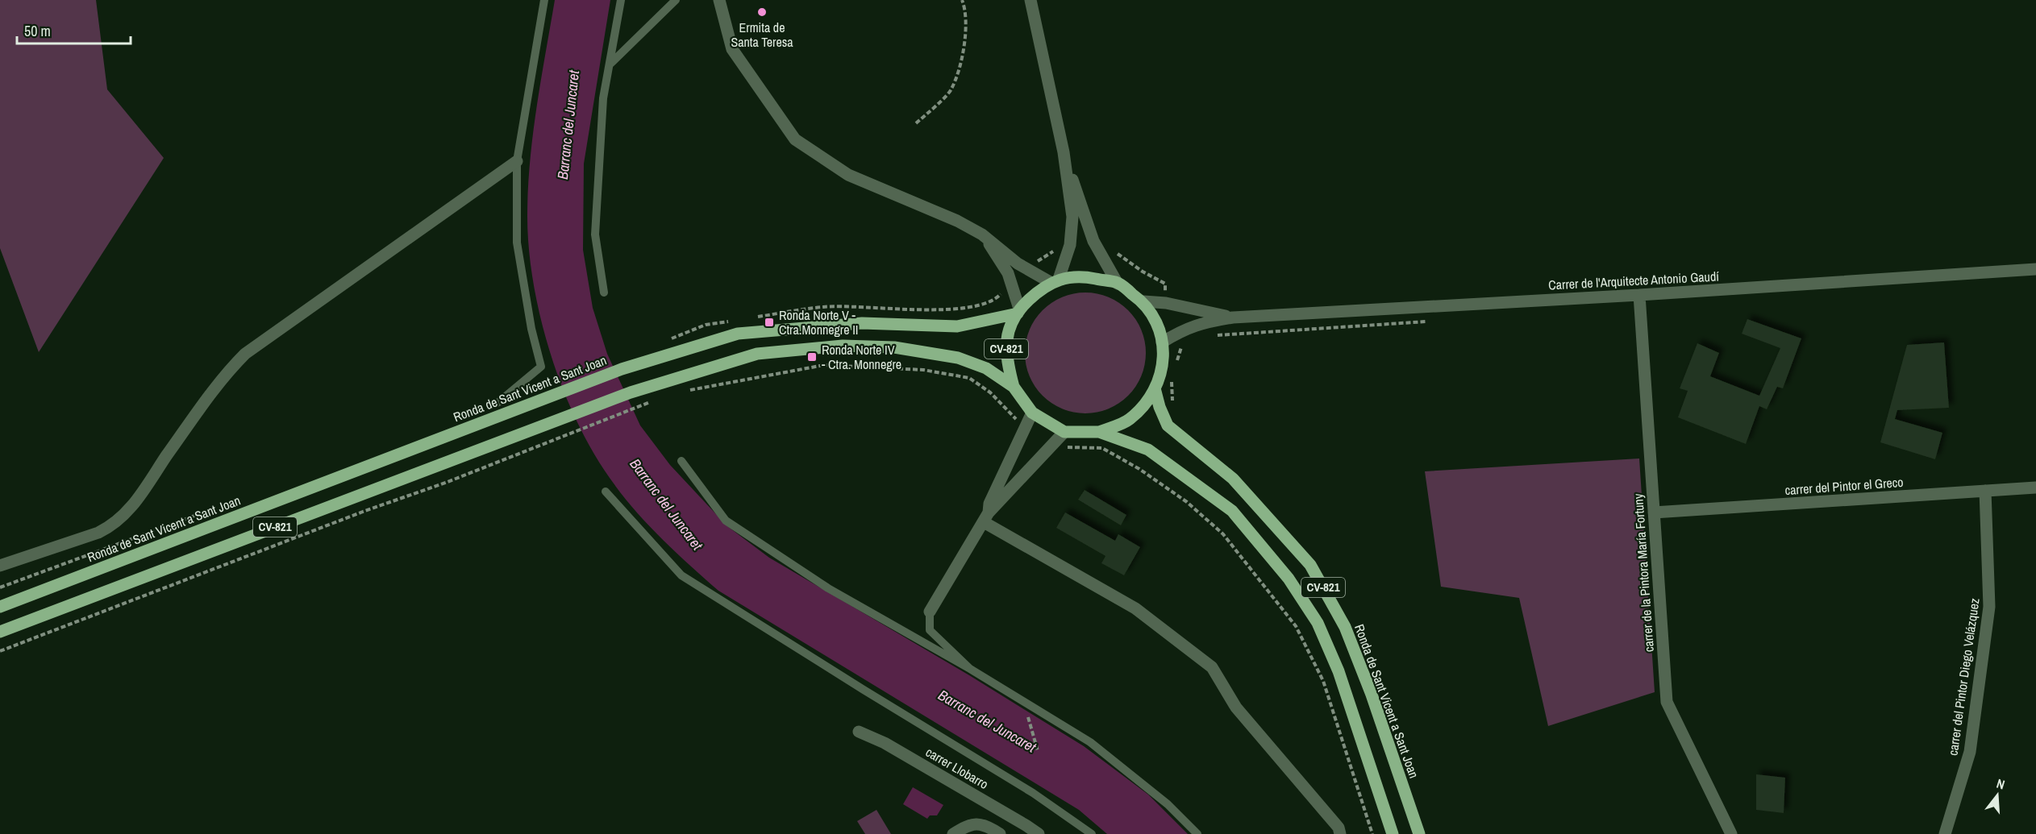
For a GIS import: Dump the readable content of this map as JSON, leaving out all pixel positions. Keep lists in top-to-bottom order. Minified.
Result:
{"streets":{"main road":["CV-821","Ronda de Sant Vicent a Sant Joan"],"street":["Carrer de l'Arquitecte Antonio Gaudí","carrer del Pintor el Greco","carrer de la Pintora María Fortuny","carrer del Pintor Diego Velázquez","carrer Llobarro"]},"crossings":[["Carrer de l'Arquitecte Antonio Gaudí","CV-821"],["Carrer de l'Arquitecte Antonio Gaudí","Ronda de Sant Vicent a Sant Joan"],["Carrer de l'Arquitecte Antonio Gaudí","carrer de la Pintora María Fortuny"],["CV-821","Ronda de Sant Vicent a Sant Joan"],["carrer del Pintor el Greco","carrer de la Pintora María Fortuny"],["carrer del Pintor el Greco","carrer del Pintor Diego Velázquez"]],"water":["Barranc del Juncaret"],"places":{"other":["Ermita de Santa Teresa"],"transit":["Ronda Norte V - Ctra.Monnegre II","Ronda Norte IV - Ctra. Monnegre"]},"scale_bar":"50 m","north":"top"}
